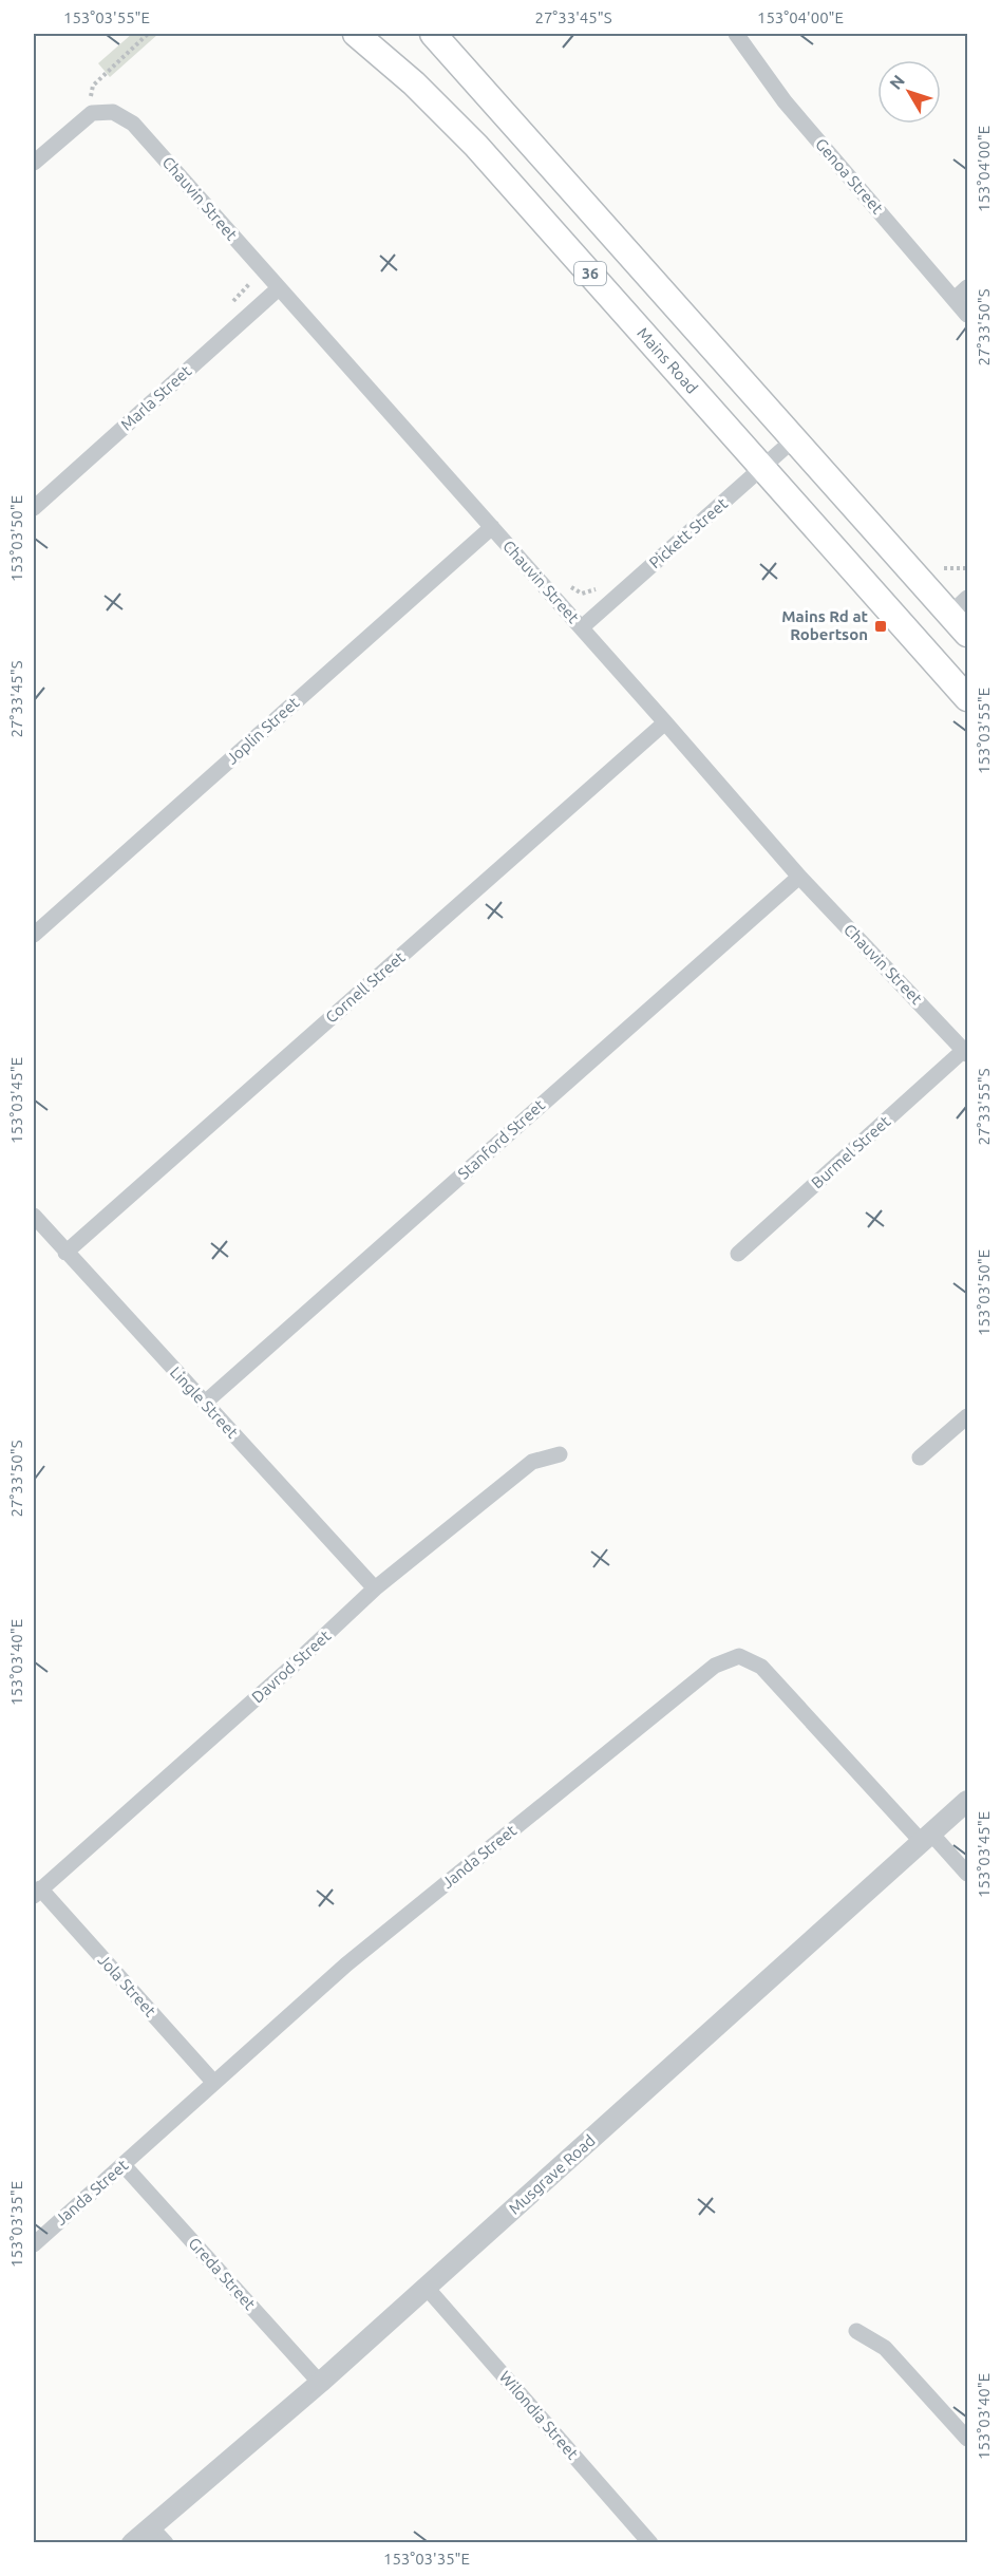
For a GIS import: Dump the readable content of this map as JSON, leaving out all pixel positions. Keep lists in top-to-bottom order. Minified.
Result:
{"streets":{"main road":["36","Mains Road"],"street":["Genoa Street","Chauvin Street","Marla Street","Pickett Street","Joplin Street","Cornell Street","Stanford Street","Burmel Street","Lingle Street","Davrod Street","Janda Street","Jola Street","Musgrave Road","Greda Street","Wilondia Street"]},"crossings":[["Chauvin Street","Marla Street"],["Chauvin Street","Pickett Street"],["Chauvin Street","Joplin Street"],["Chauvin Street","Cornell Street"],["Chauvin Street","Stanford Street"],["Chauvin Street","Burmel Street"],["36","Pickett Street"],["Mains Road","Pickett Street"],["Cornell Street","Lingle Street"],["Stanford Street","Lingle Street"],["Lingle Street","Davrod Street"],["Davrod Street","Jola Street"],["Janda Street","Jola Street"],["Janda Street","Musgrave Road"],["Janda Street","Greda Street"],["Musgrave Road","Greda Street"],["Musgrave Road","Wilondia Street"]],"places":{"transit":["Mains Rd at Robertson"]},"north":"top left","coordinates":["153°03'55\"E","27°33'45\"S","153°04'00\"E","27°33'50\"S","153°03'50\"E","153°03'45\"E","27°33'55\"S","153°03'40\"E","153°03'35\"E"]}
